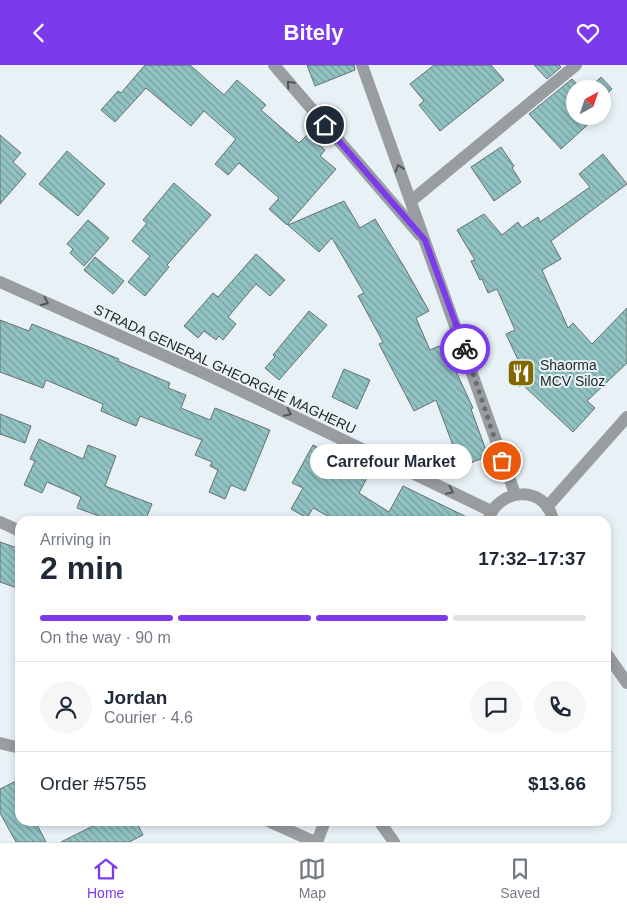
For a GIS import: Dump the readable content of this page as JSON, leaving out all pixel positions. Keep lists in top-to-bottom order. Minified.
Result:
{"streets":{"street":["STRADA GENERAL GHEORGHE MAGHERU"]},"one_way":["STRADA GENERAL GHEORGHE MAGHERU"],"places":{"restaurant":["Shaorma MCV Siloz"],"other":["Carrefour Market"]},"north":"top right","page":{"header":"Bitely","bubble":"Carrefour Market","heading":["2 min","Arriving in","17:32–17:37"],"panel":["Jordan","Courier · 4.6","Order #5755","$13.66"],"bar":"On the way · 90 m","tabs":["Home","Map","Saved"]}}
